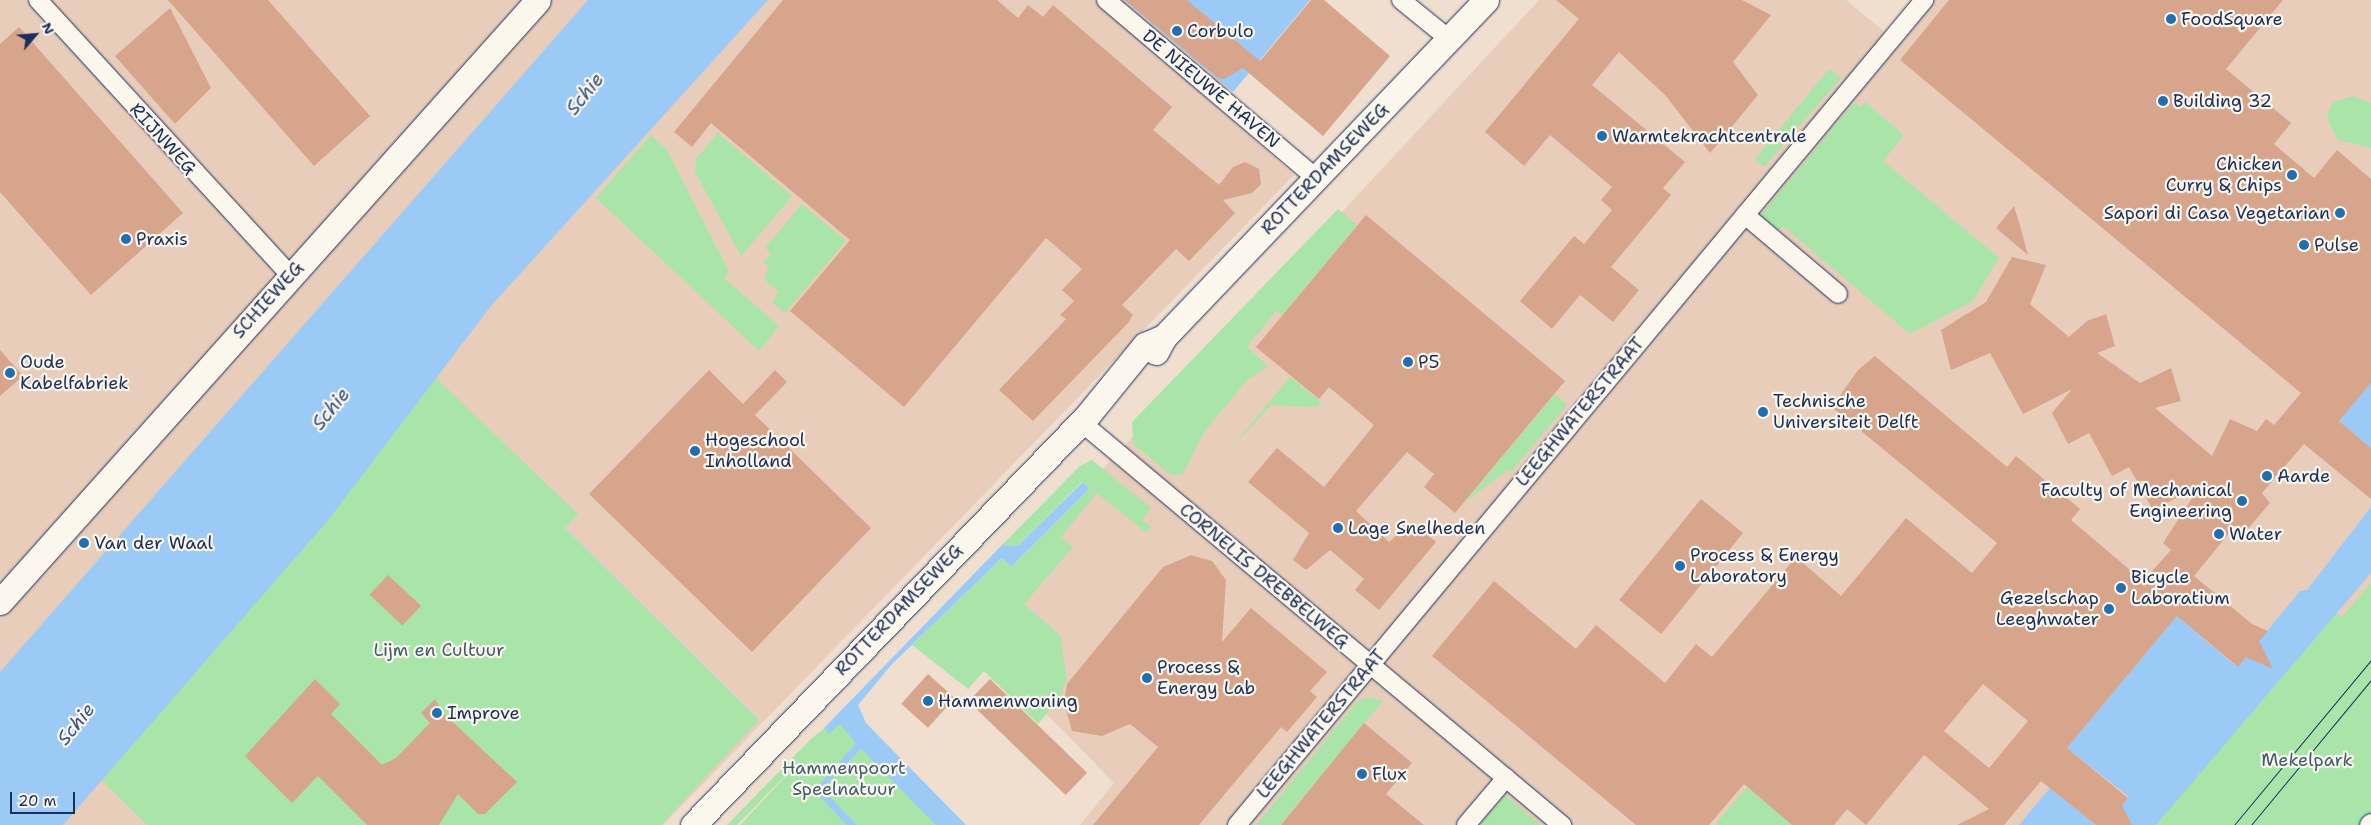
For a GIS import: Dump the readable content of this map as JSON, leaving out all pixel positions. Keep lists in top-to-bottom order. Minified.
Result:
{"streets":{"street":["DE NIEUWE HAVEN","RIJNWEG","ROTTERDAMSEWEG","SCHIEWEG","LEEGHWATERSTRAAT","CORNELIS DREBBELWEG"]},"crossings":[["DE NIEUWE HAVEN","ROTTERDAMSEWEG"],["RIJNWEG","SCHIEWEG"],["ROTTERDAMSEWEG","CORNELIS DREBBELWEG"],["LEEGHWATERSTRAAT","CORNELIS DREBBELWEG"]],"water":["Schie"],"parks":["Lijm en Cultuur","Mekelpark","Hammenpoort Speelnatuur"],"places":["FoodSquare","Corbulo","Building 32","Warmtekrachtcentrale","Chicken Curry & Chips","Sapori di Casa Vegetarian","Praxis","Pulse","P5","Oude Kabelfabriek","Technische Universiteit Delft","Hogeschool Inholland","Aarde","Faculty of Mechanical Engineering","Lage Snelheden","Water","Van der Waal","Process & Energy Laboratory","Bicycle Laboratium","Gezelschap Leeghwater","Process & Energy Lab","Hammenwoning","Improve","Flux"],"scale_bar":"20 m","north":"top right"}
